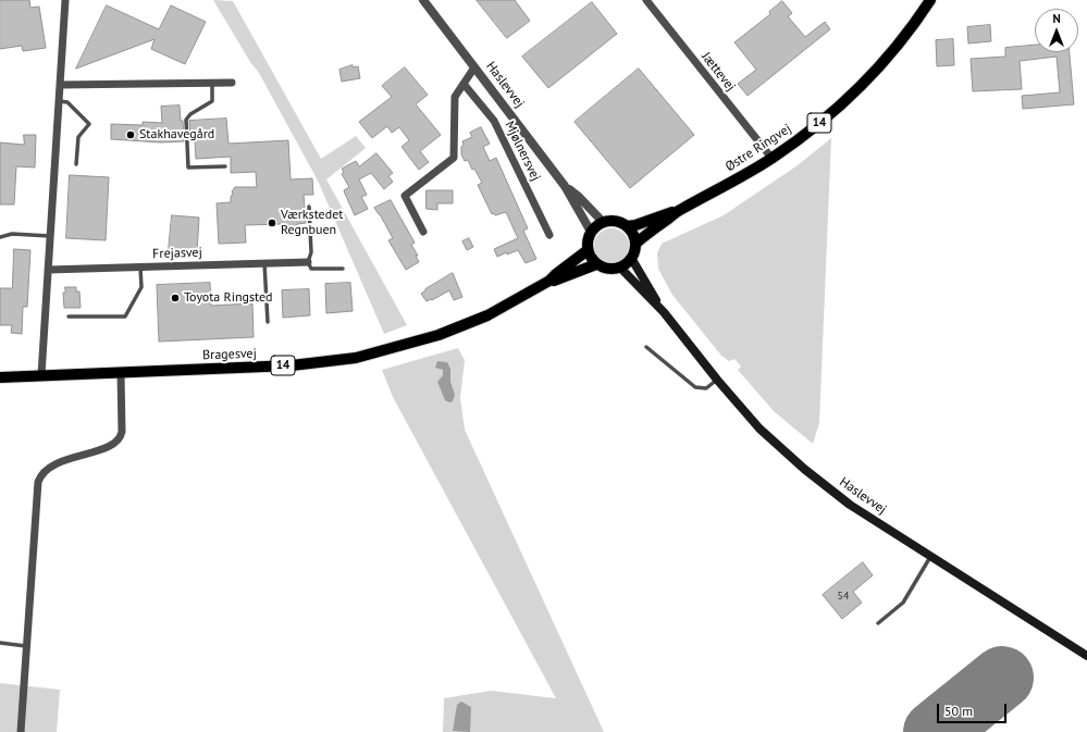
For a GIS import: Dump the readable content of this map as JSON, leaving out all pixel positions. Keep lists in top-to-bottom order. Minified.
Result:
{"streets":{"main road":["Haslevvej","14","Østre Ringvej","Bragesvej"],"street":["Jættevej","Mjølnersvej","Frejasvej"]},"crossings":[["Jættevej","Østre Ringvej"],["Haslevvej","14"],["Haslevvej","Østre Ringvej"],["Haslevvej","Bragesvej"],["14","Østre Ringvej"],["14","Bragesvej"],["Østre Ringvej","Bragesvej"]],"places":["Stakhavegård","Værkstedet Regnbuen","Toyota Ringsted"],"house_numbers":["54"],"scale_bar":"50 m","north":"top"}
